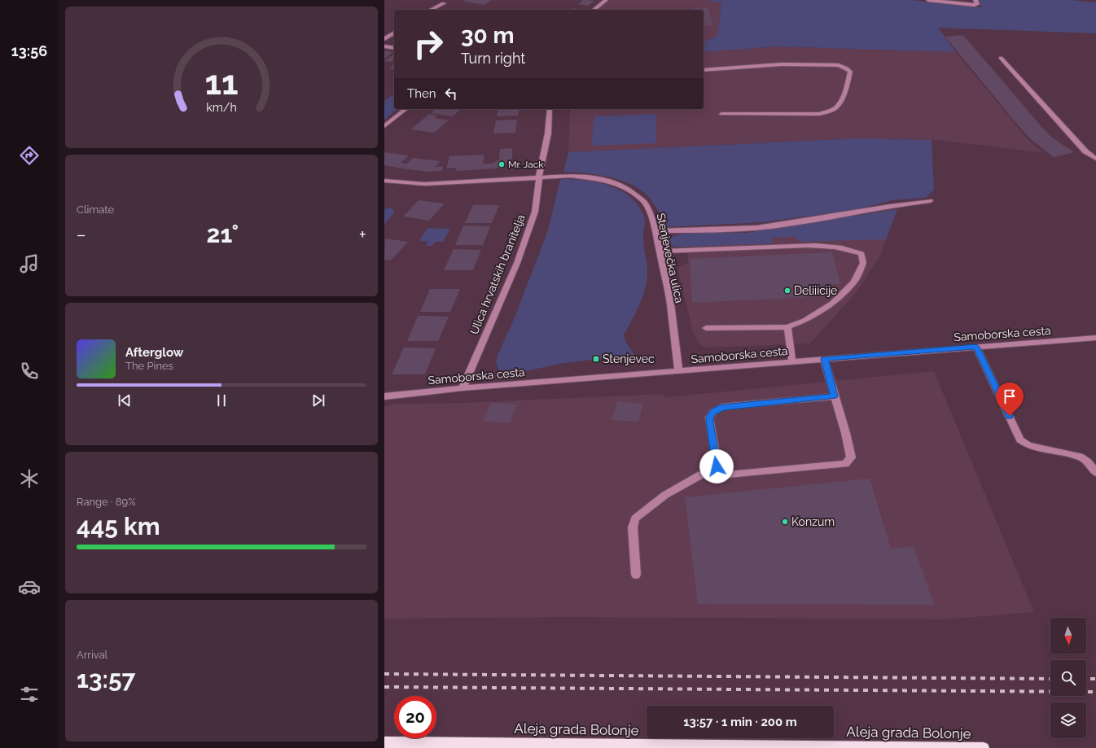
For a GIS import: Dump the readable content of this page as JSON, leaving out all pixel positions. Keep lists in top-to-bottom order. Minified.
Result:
{"streets":{"main road":["Aleja grada Bolonje"],"street":["Stenjevečka ulica","Ulica hrvatskih branitelja","Samoborska cesta"]},"crossings":[["Stenjevečka ulica","Ulica hrvatskih branitelja"],["Stenjevečka ulica","Samoborska cesta"],["Ulica hrvatskih branitelja","Samoborska cesta"]],"places":{"other":["Mr. Jack","Deliiicije","Konzum"],"transit":["Stenjevec"]},"north":"bottom","page":{"tabs":"13:56","turn":["30 m","Turn right"],"then":"Then","tile":["Climate",["Range · 89%","445 km"],["Arrival","13:57"]],"heat":["−","21°","+"],"song":["Afterglow","The Pines"],"limit":"20","trip":"13:57 · 1 min · 200 m","gauge":["11","km/h"]}}
